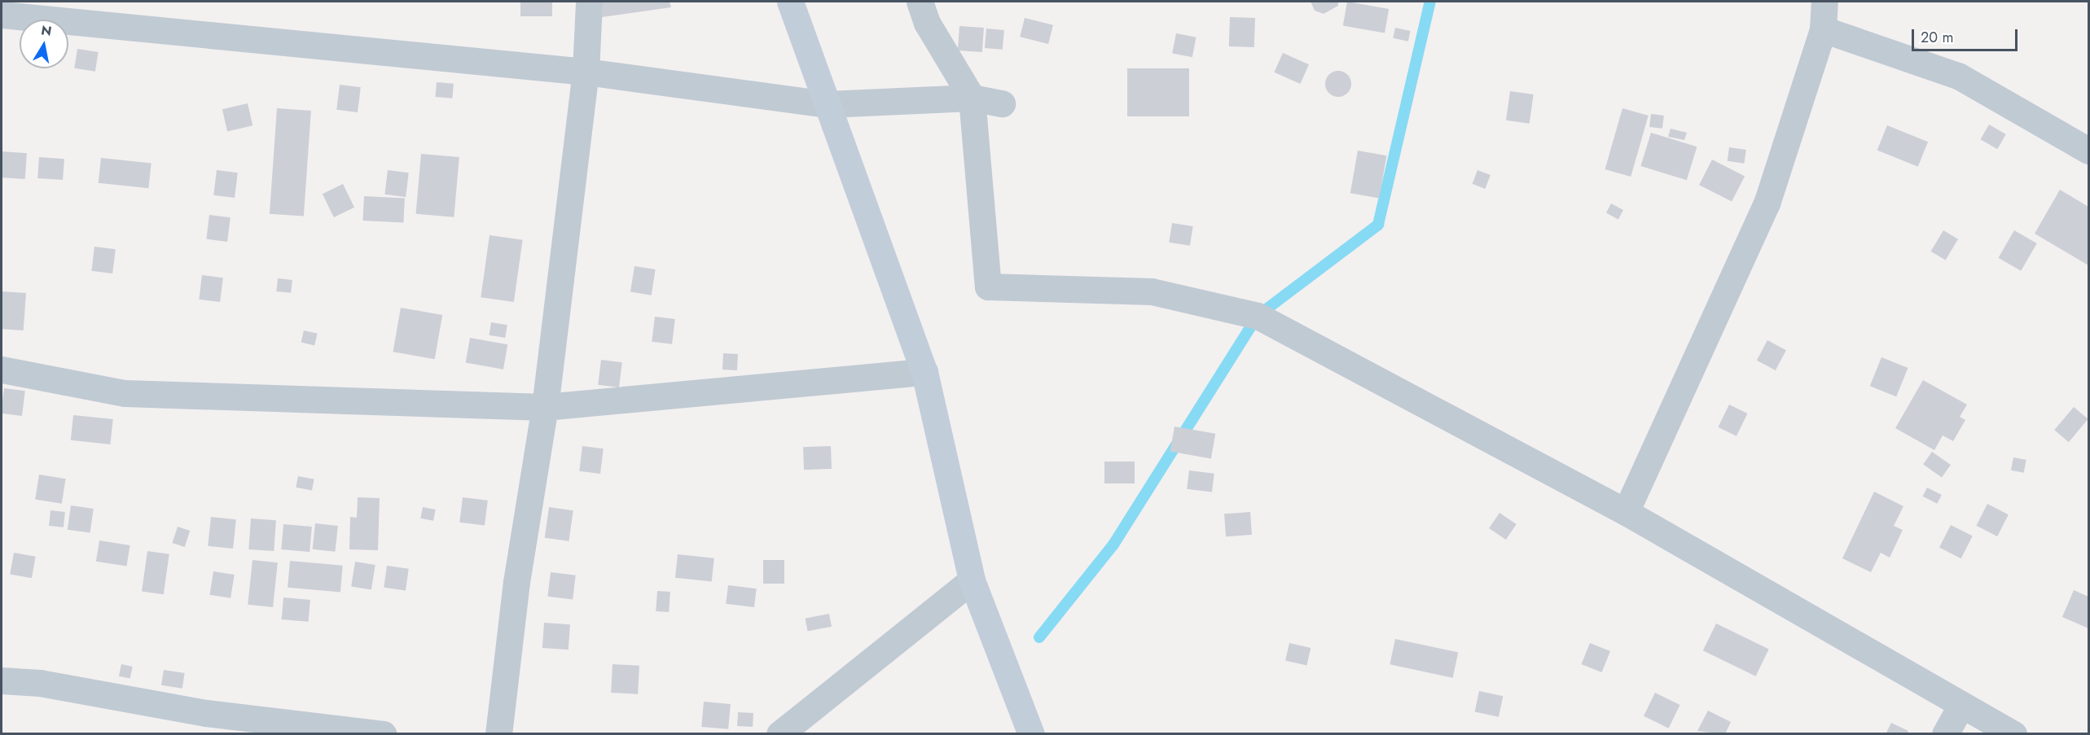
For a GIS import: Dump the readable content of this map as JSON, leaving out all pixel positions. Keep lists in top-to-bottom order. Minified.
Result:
{"scale_bar":"20 m","north":"top"}
